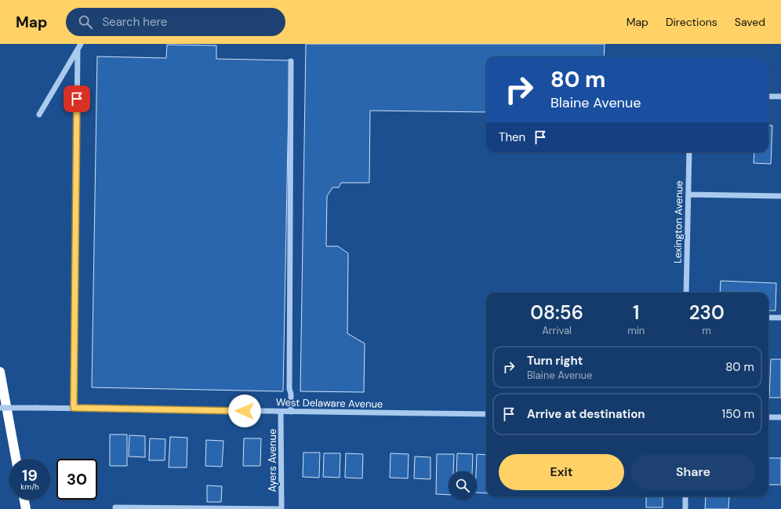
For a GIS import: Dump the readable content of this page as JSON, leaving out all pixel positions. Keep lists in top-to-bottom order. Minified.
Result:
{"streets":{"street":["Lexington Avenue","West Delaware Avenue","Ayers Avenue"]},"crossings":[["West Delaware Avenue","Ayers Avenue"]],"page":{"header":"Map","search":"Search here","nav":["Map","Directions","Saved"],"turn":["80 m","Blaine Avenue"],"then":"Then","eta":["08:56","Arrival","1","min","230","m"],"list":[{"name":"Turn right","note":"Blaine Avenue","value":"80 m"},{"name":"Arrive at destination","value":"150 m"}],"buttons":["Exit","Share"],"speed":"19 km/h","limit":"30"}}
